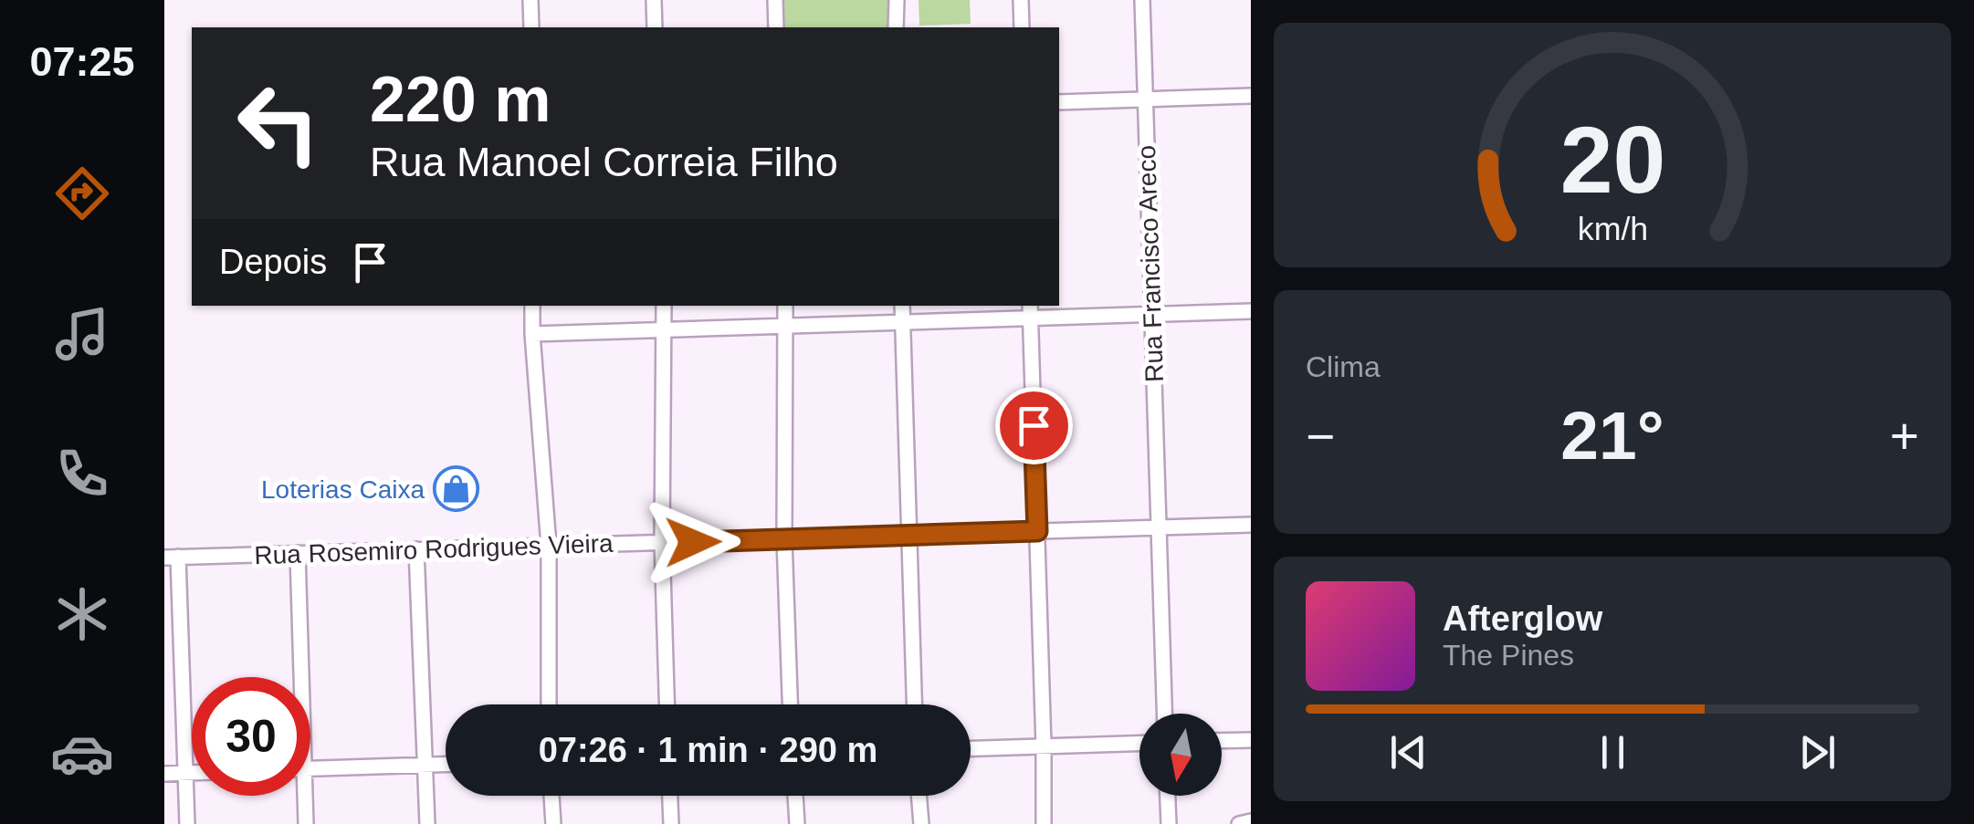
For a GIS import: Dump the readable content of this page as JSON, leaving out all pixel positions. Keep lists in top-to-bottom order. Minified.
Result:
{"streets":{"street":["Rua Francisco Areco","Rua Rosemiro Rodrigues Vieira"]},"crossings":[["Rua Francisco Areco","Rua Rosemiro Rodrigues Vieira"]],"places":{"shop":["Loterias Caixa"]},"north":"bottom","page":{"tabs":"07:25","turn":["220 m","Rua Manoel Correia Filho"],"then":"Depois","tile":"Clima","heat":["−","21°","+"],"song":["Afterglow","The Pines"],"limit":"30","trip":"07:26 · 1 min · 290 m","gauge":["20","km/h"]}}
